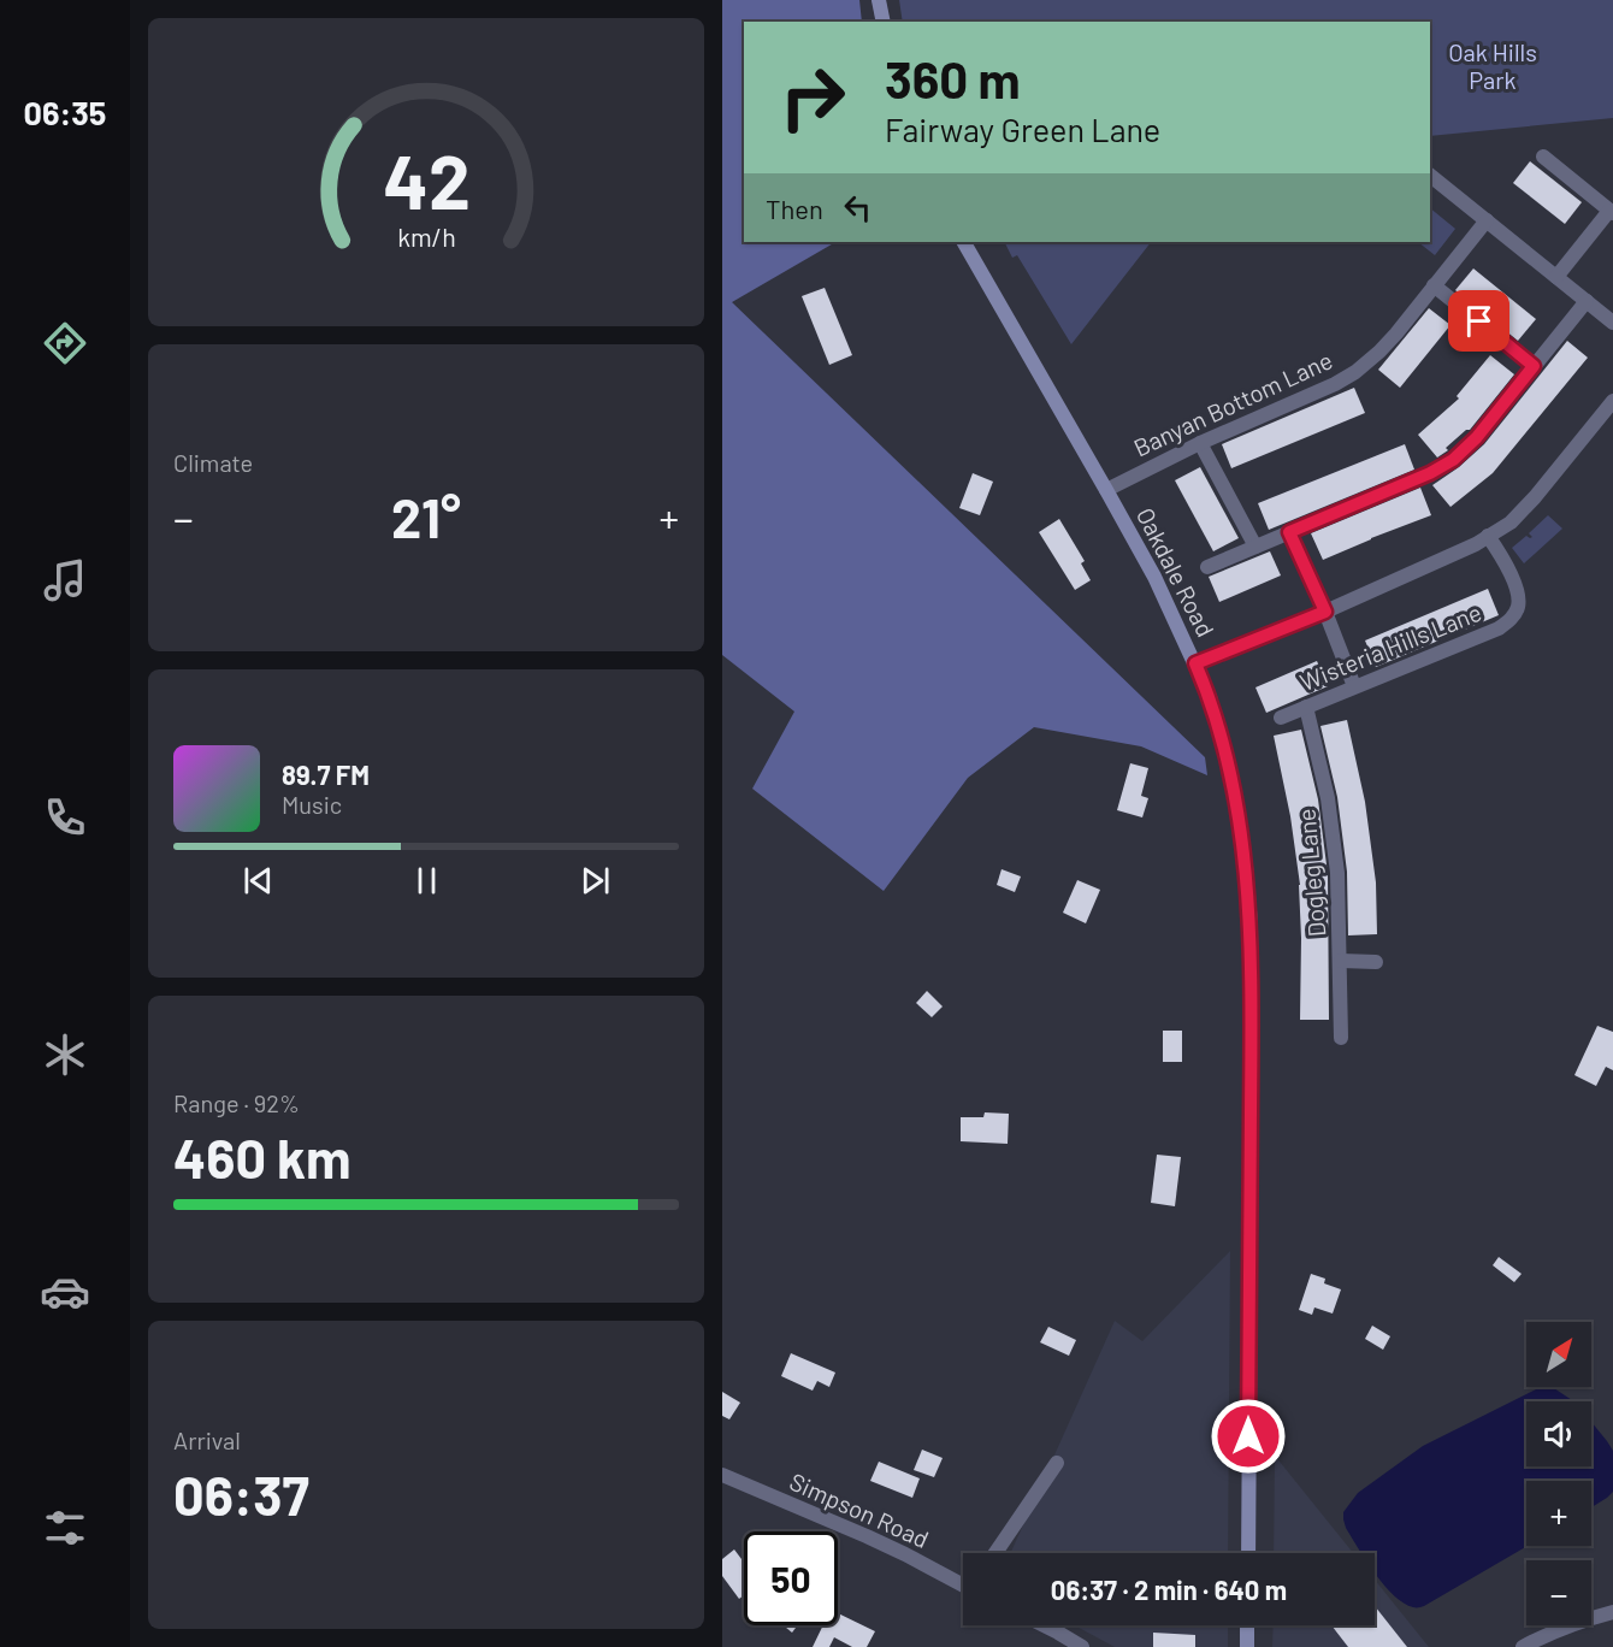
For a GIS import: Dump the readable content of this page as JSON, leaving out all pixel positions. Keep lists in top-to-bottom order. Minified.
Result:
{"streets":{"main road":["Oakdale Road"],"street":["Banyan Bottom Lane","Wisteria Hills Lane","Dogleg Lane","Simpson Road"]},"crossings":[["Banyan Bottom Lane","Oakdale Road"],["Wisteria Hills Lane","Dogleg Lane"]],"parks":["Oak Hills Park"],"north":"top right","page":{"tabs":"06:35","turn":["360 m","Fairway Green Lane"],"then":"Then","tile":["Climate",["Range · 92%","460 km"],["Arrival","06:37"]],"heat":["−","21°","+"],"song":["89.7 FM","Music"],"map_buttons":["+","−"],"limit":"50","trip":"06:37 · 2 min · 640 m","gauge":["42","km/h"]}}
